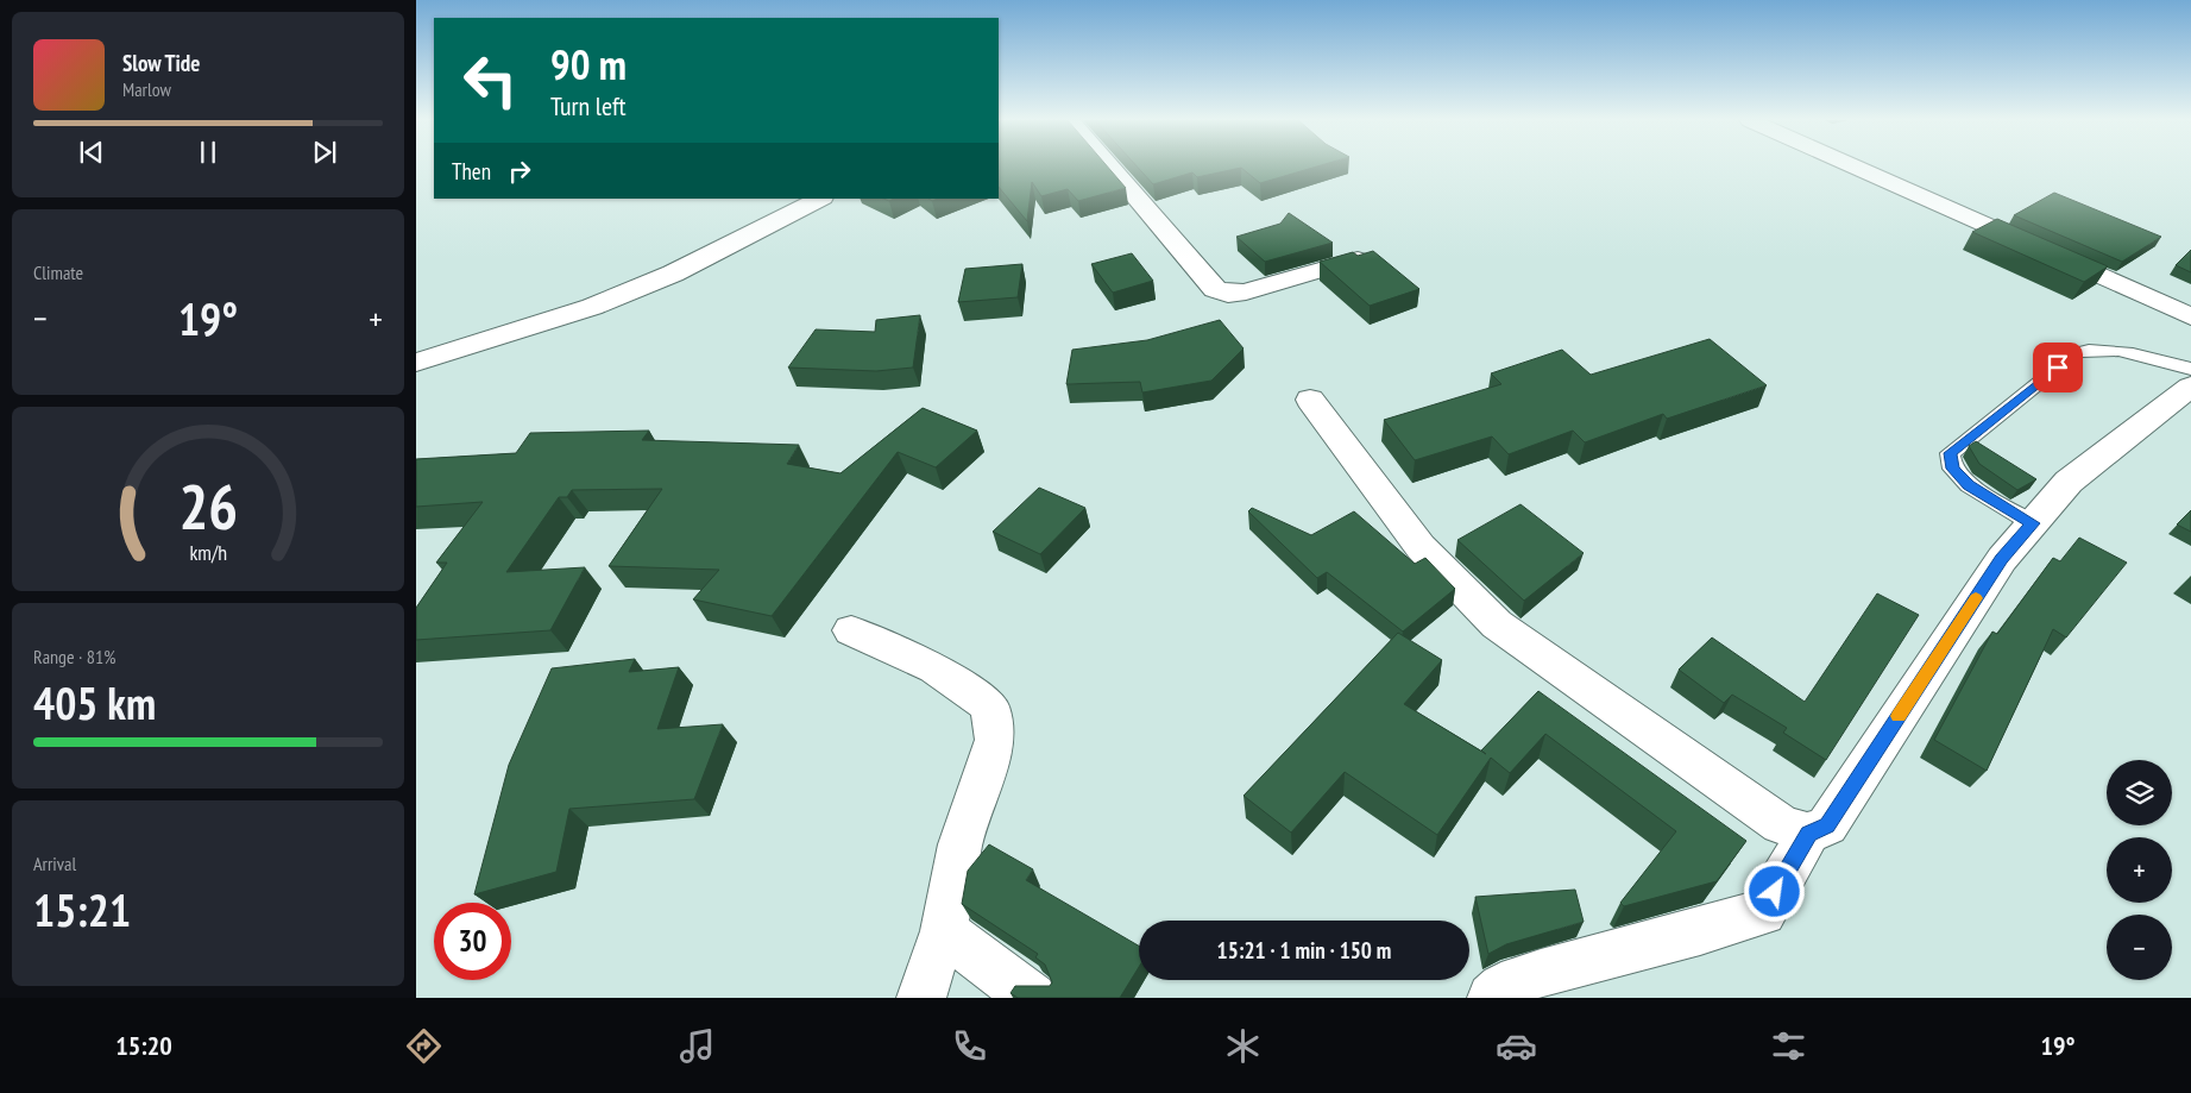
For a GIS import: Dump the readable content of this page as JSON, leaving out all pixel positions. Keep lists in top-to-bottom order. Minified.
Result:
{"page":{"turn":["90 m","Turn left"],"song":["Slow Tide","Marlow"],"then":"Then","tile":["Climate",["Range · 81%","405 km"],["Arrival","15:21"]],"heat":["−","19°","+"],"map_buttons":["+","−"],"limit":"30","trip":"15:21 · 1 min · 150 m","tabs":["15:20","19°"],"gauge":["26","km/h"]}}
